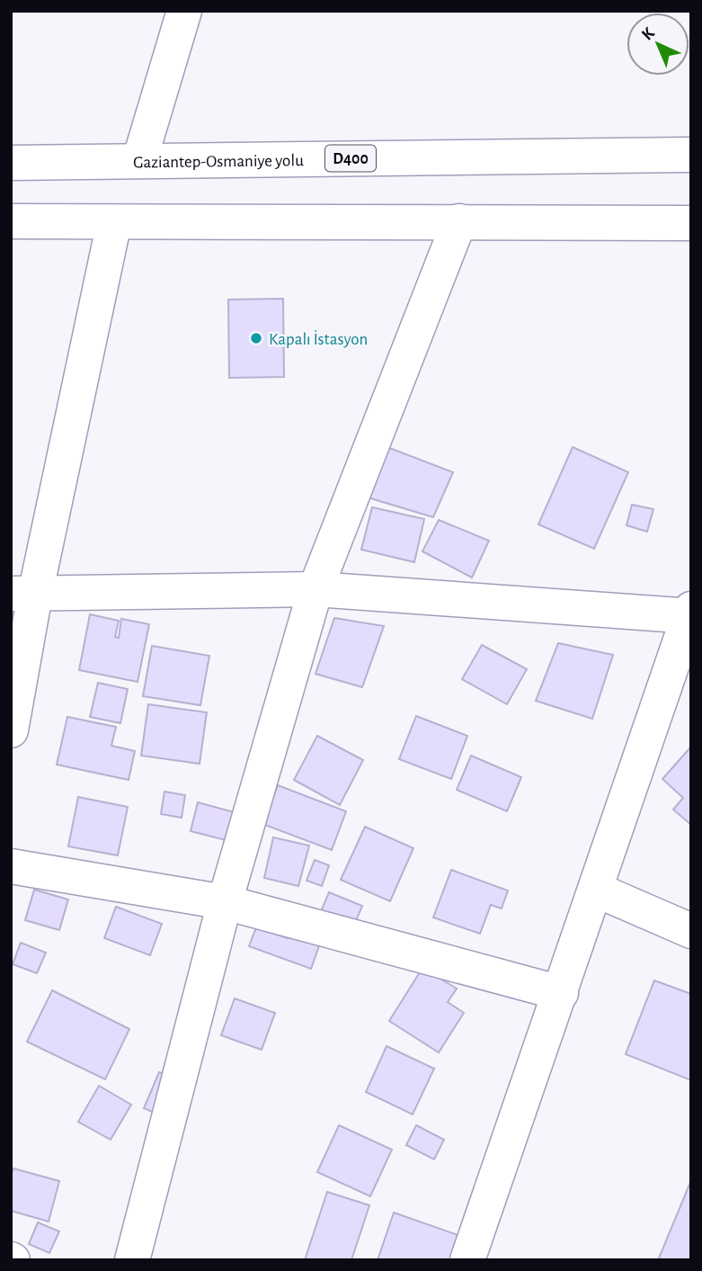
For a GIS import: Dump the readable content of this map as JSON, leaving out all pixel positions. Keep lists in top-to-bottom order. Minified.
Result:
{"streets":{"main road":["D400","Gaziantep-Osmaniye yolu"]},"places":["Kapalı İstasyon"],"north":"top left"}
